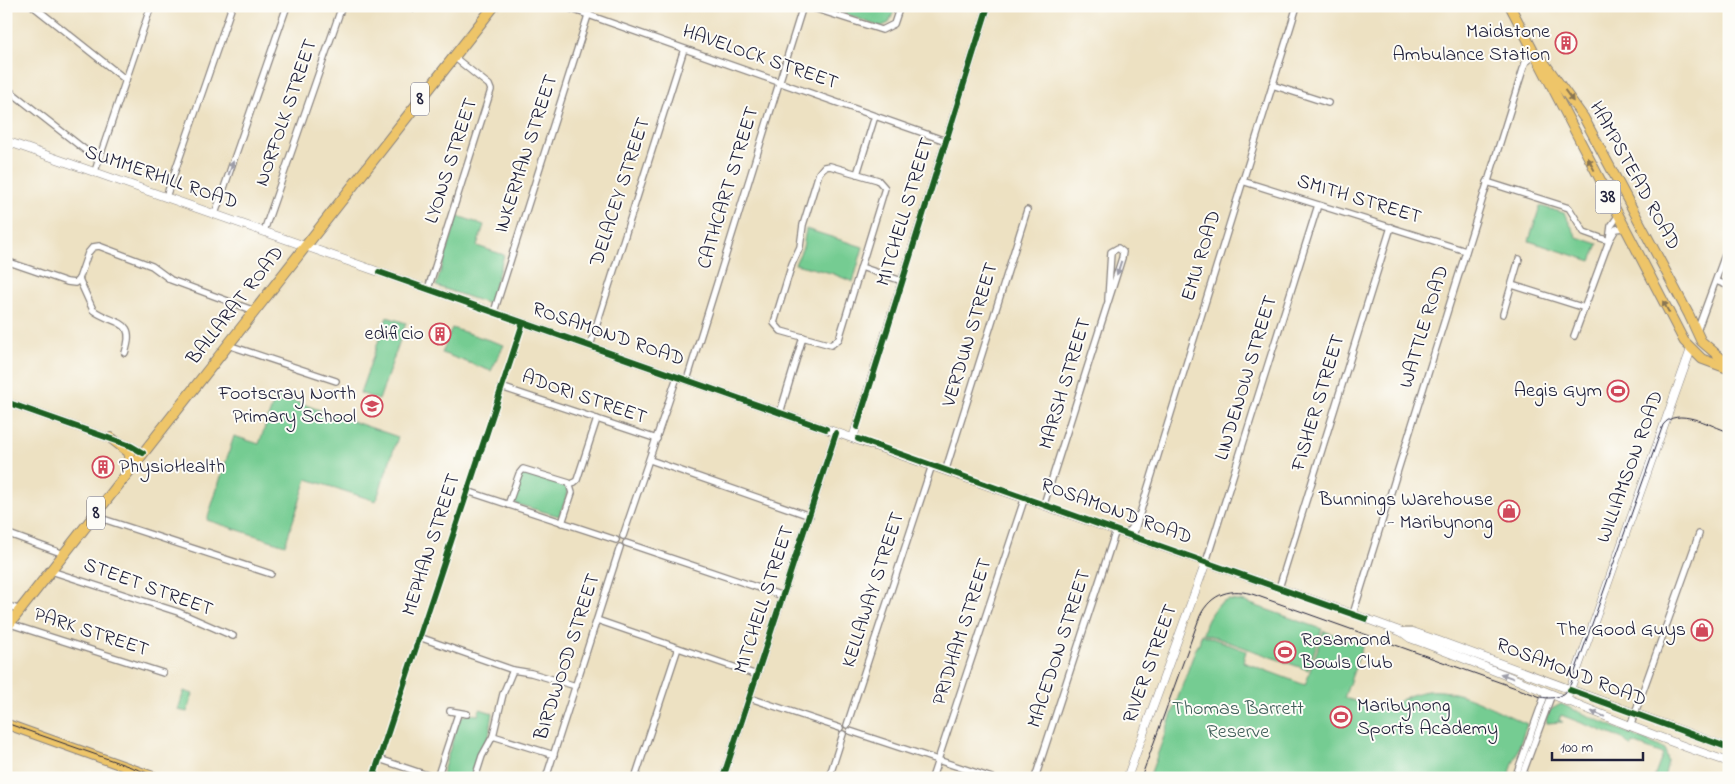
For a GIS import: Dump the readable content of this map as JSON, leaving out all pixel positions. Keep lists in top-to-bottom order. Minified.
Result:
{"streets":{"highway":["8","BALLARAT ROAD"],"main road":["HAMPSTEAD ROAD","38","WILLIAMSON ROAD"],"street":["HAVELOCK STREET","NORFOLK STREET","INKERMAN STREET","LYONS STREET","SUMMERHILL ROAD","CATHCART STREET","DELACEY STREET","SMITH STREET","MITCHELL STREET","EMU ROAD","WATTLE ROAD","ROSAMOND ROAD","VERDUN STREET","LINDENOW STREET","MARSH STREET","ADORI STREET","FISHER STREET","MEPHAN STREET","STEET STREET","KELLAWAY STREET","PRIDHAM STREET","PARK STREET","MACEDON STREET","BIRDWOOD STREET","RIVER STREET"]},"crossings":[["HAVELOCK STREET","INKERMAN STREET"],["HAVELOCK STREET","CATHCART STREET"],["HAVELOCK STREET","DELACEY STREET"],["HAVELOCK STREET","MITCHELL STREET"],["NORFOLK STREET","SUMMERHILL ROAD"],["INKERMAN STREET","ROSAMOND ROAD"],["LYONS STREET","BALLARAT ROAD"],["LYONS STREET","ROSAMOND ROAD"],["HAMPSTEAD ROAD","38"],["HAMPSTEAD ROAD","WATTLE ROAD"],["HAMPSTEAD ROAD","WILLIAMSON ROAD"],["SUMMERHILL ROAD","BALLARAT ROAD"],["SUMMERHILL ROAD","ROSAMOND ROAD"],["CATHCART STREET","ROSAMOND ROAD"],["DELACEY STREET","ROSAMOND ROAD"],["38","WILLIAMSON ROAD"],["SMITH STREET","EMU ROAD"],["SMITH STREET","WATTLE ROAD"],["SMITH STREET","LINDENOW STREET"],["SMITH STREET","FISHER STREET"],["MITCHELL STREET","ROSAMOND ROAD"],["EMU ROAD","ROSAMOND ROAD"],["BALLARAT ROAD","ROSAMOND ROAD"],["BALLARAT ROAD","STEET STREET"],["BALLARAT ROAD","PARK STREET"],["WATTLE ROAD","ROSAMOND ROAD"],["ROSAMOND ROAD","VERDUN STREET"],["ROSAMOND ROAD","LINDENOW STREET"],["ROSAMOND ROAD","MARSH STREET"],["ROSAMOND ROAD","FISHER STREET"],["ROSAMOND ROAD","WILLIAMSON ROAD"],["ROSAMOND ROAD","MEPHAN STREET"],["ROSAMOND ROAD","KELLAWAY STREET"],["ROSAMOND ROAD","PRIDHAM STREET"],["ROSAMOND ROAD","MACEDON STREET"],["ROSAMOND ROAD","RIVER STREET"],["LINDENOW STREET","RIVER STREET"],["ADORI STREET","MEPHAN STREET"]],"parks":["Thomas Barrett Reserve"],"places":{"building":["Maidstone Ambulance Station","edificio","PhysioHealth"],"sports":["Aegis Gym","Rosamond Bowls Club","Maribynong Sports Academy"],"school or university":["Footscray North Primary School"],"shop":["Bunnings Warehouse - Maribynong","The Good Guys"]},"scale_bar":"100 m"}
